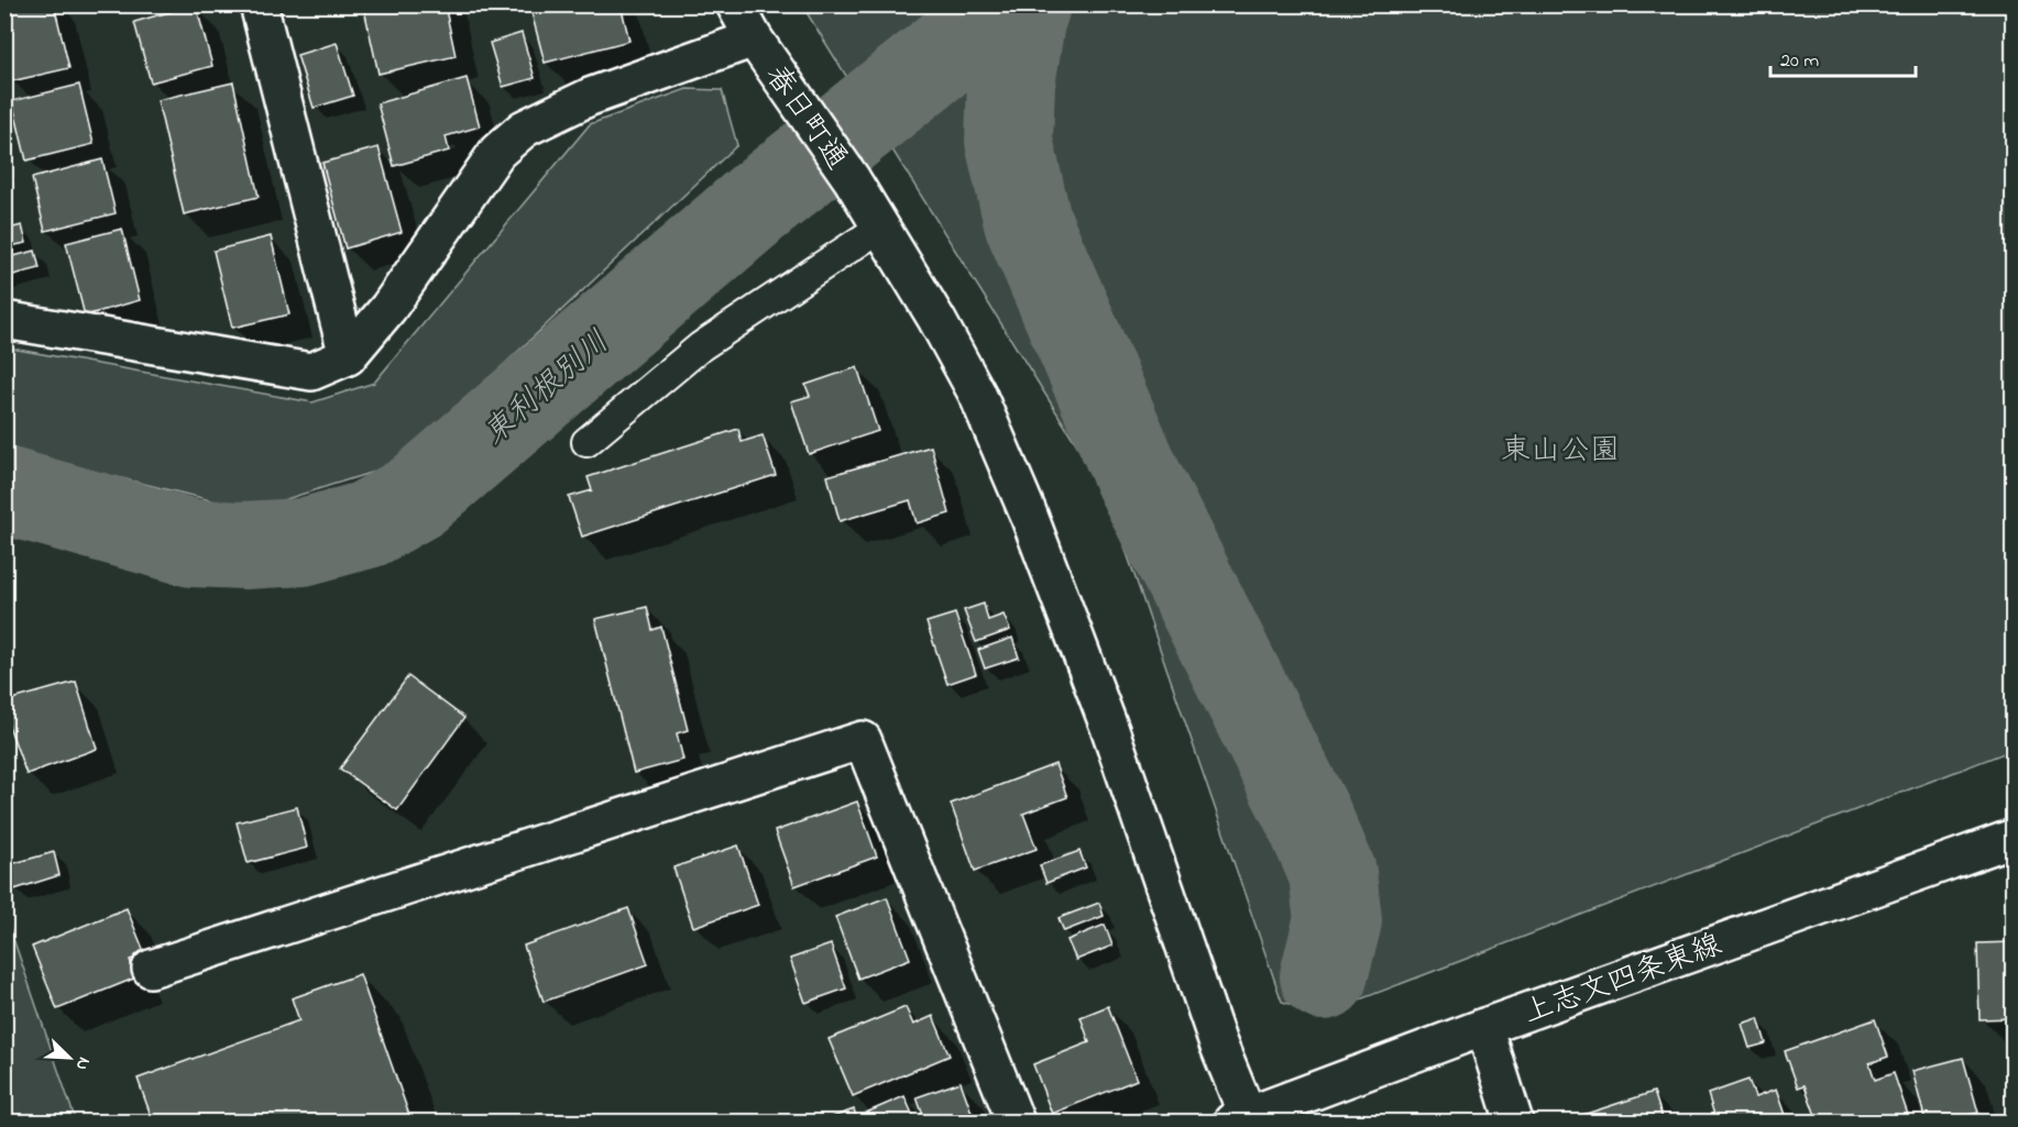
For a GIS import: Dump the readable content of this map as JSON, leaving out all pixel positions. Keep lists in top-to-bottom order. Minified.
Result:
{"streets":{"street":["春日町通","上志文四条東線"]},"crossings":[["春日町通","上志文四条東線"]],"water":["東利根別川"],"parks":["東山公園"],"scale_bar":"20 m","north":"bottom right"}
